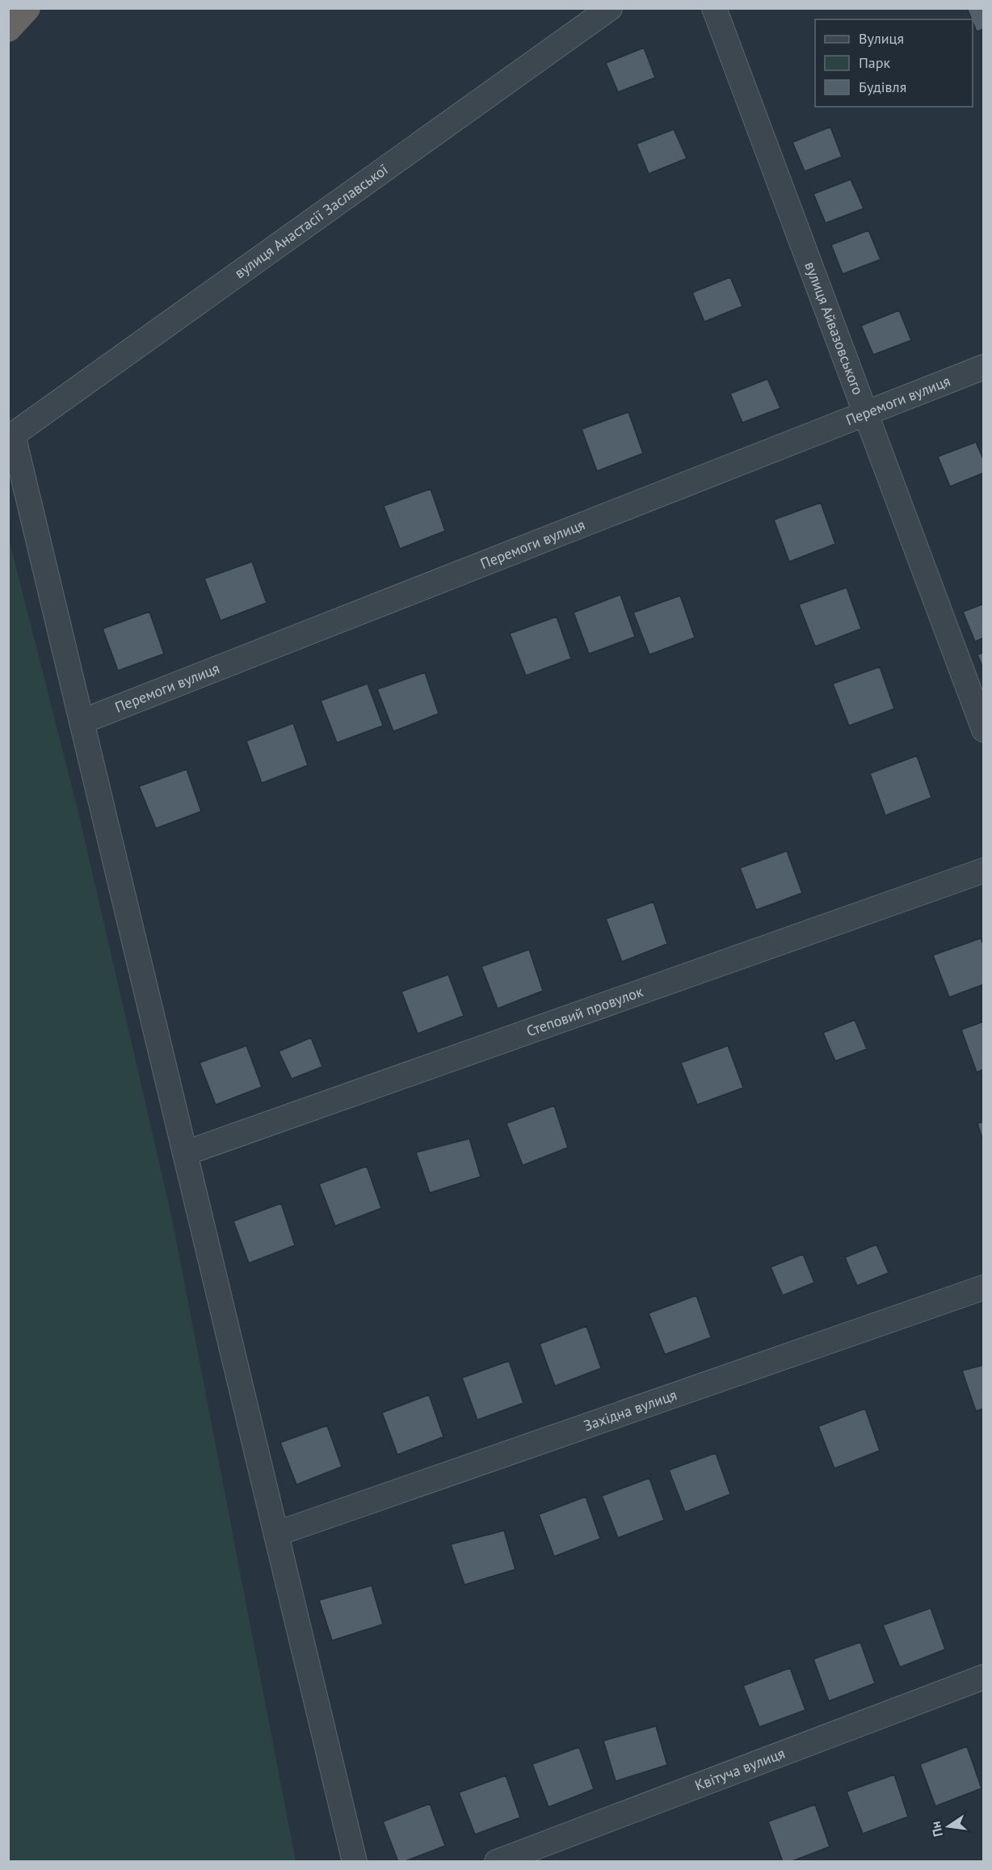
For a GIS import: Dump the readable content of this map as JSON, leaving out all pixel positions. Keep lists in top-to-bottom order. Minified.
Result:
{"streets":{"street":["вулиця Анастасії Заславської","вулиця Айвазовського","Перемоги вулиця","Степовий провулок","Західна вулиця","Квітуча вулиця"]},"crossings":[["вулиця Анастасії Заславської","Перемоги вулиця"],["вулиця Айвазовського","Перемоги вулиця"]],"legend":["Вулиця","Парк","Будівля"],"north":"left"}
